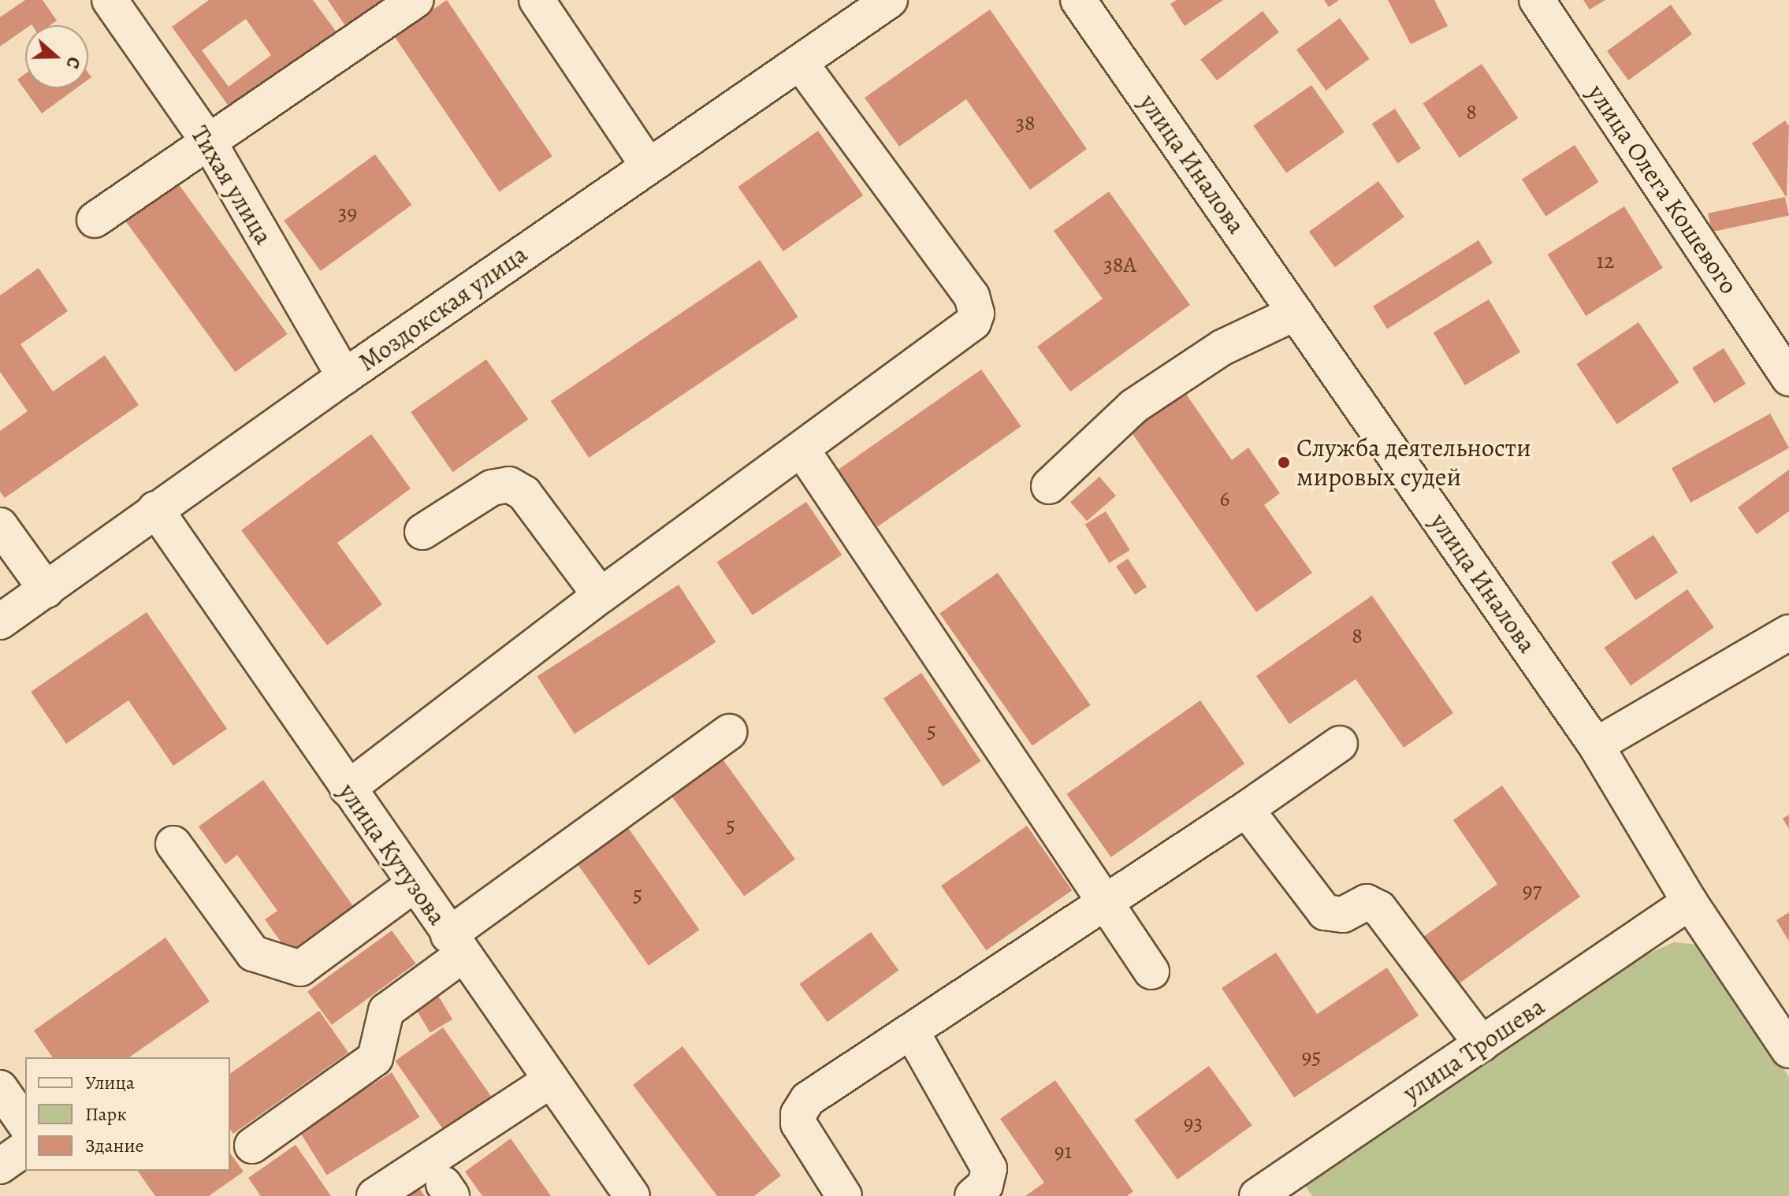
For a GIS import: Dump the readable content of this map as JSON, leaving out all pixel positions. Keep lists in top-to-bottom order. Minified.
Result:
{"streets":{"street":["улица Иналова","Тихая улица","улица Олега Кошевого","Моздокская улица","улица Кутузова","улица Трошева"]},"crossings":[["улица Иналова","улица Трошева"],["Тихая улица","Моздокская улица"],["Моздокская улица","улица Кутузова"]],"places":["Служба деятельности мировых судей"],"house_numbers":["8","38","39","12","38А","6","8","5","5","97","5","95","93","91"],"legend":["Улица","Парк","Здание"],"north":"right"}
